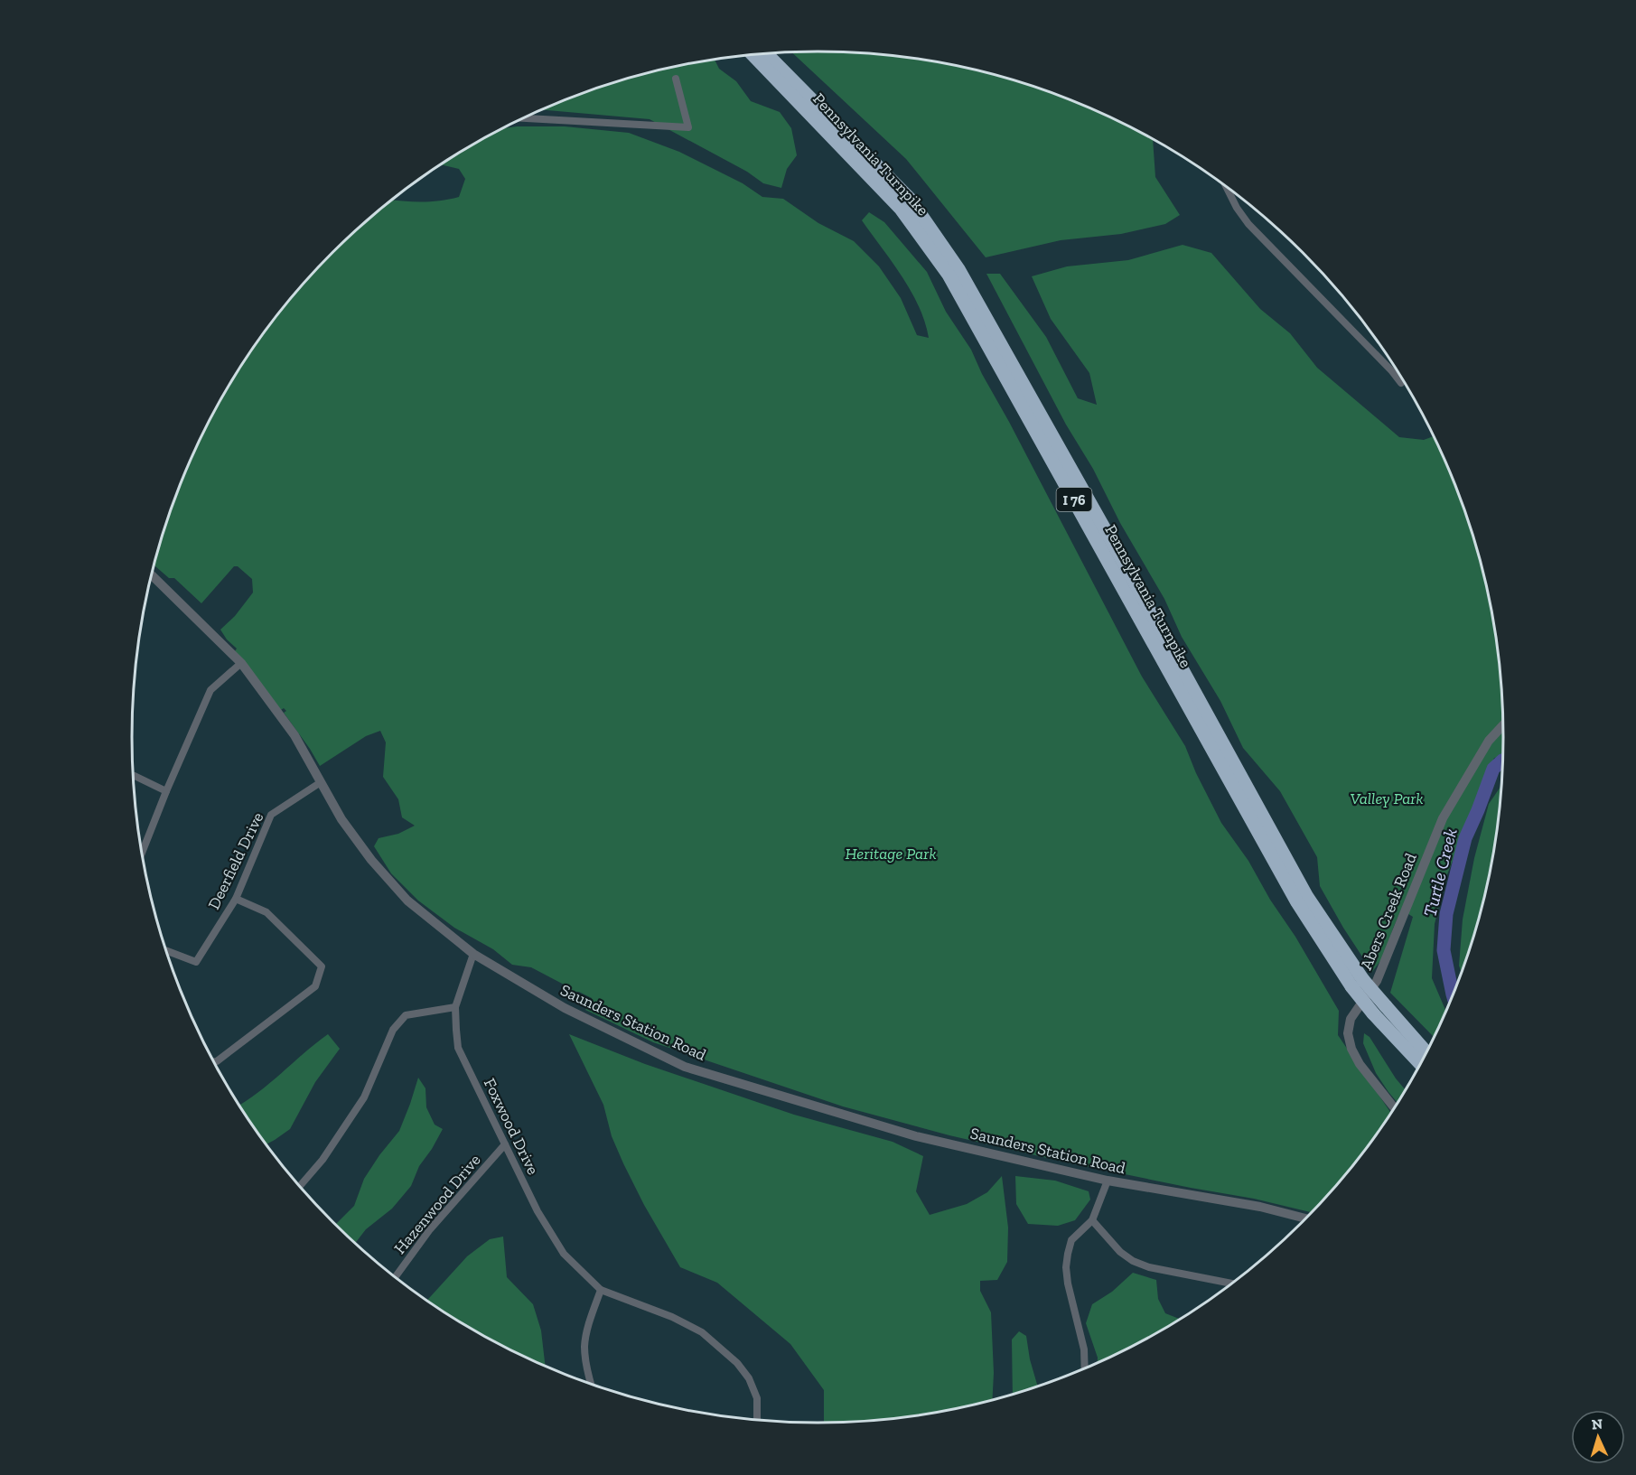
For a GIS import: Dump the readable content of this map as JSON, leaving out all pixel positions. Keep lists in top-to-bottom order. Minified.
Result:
{"streets":{"highway":["Pennsylvania Turnpike","I 76"],"street":["Deerfield Drive","Abers Creek Road","Saunders Station Road","Foxwood Drive","Hazenwood Drive"]},"crossings":[["Deerfield Drive","Saunders Station Road"],["Saunders Station Road","Foxwood Drive"],["Foxwood Drive","Hazenwood Drive"]],"water":["Turtle Creek"],"parks":["Valley Park","Heritage Park"],"north":"top"}
